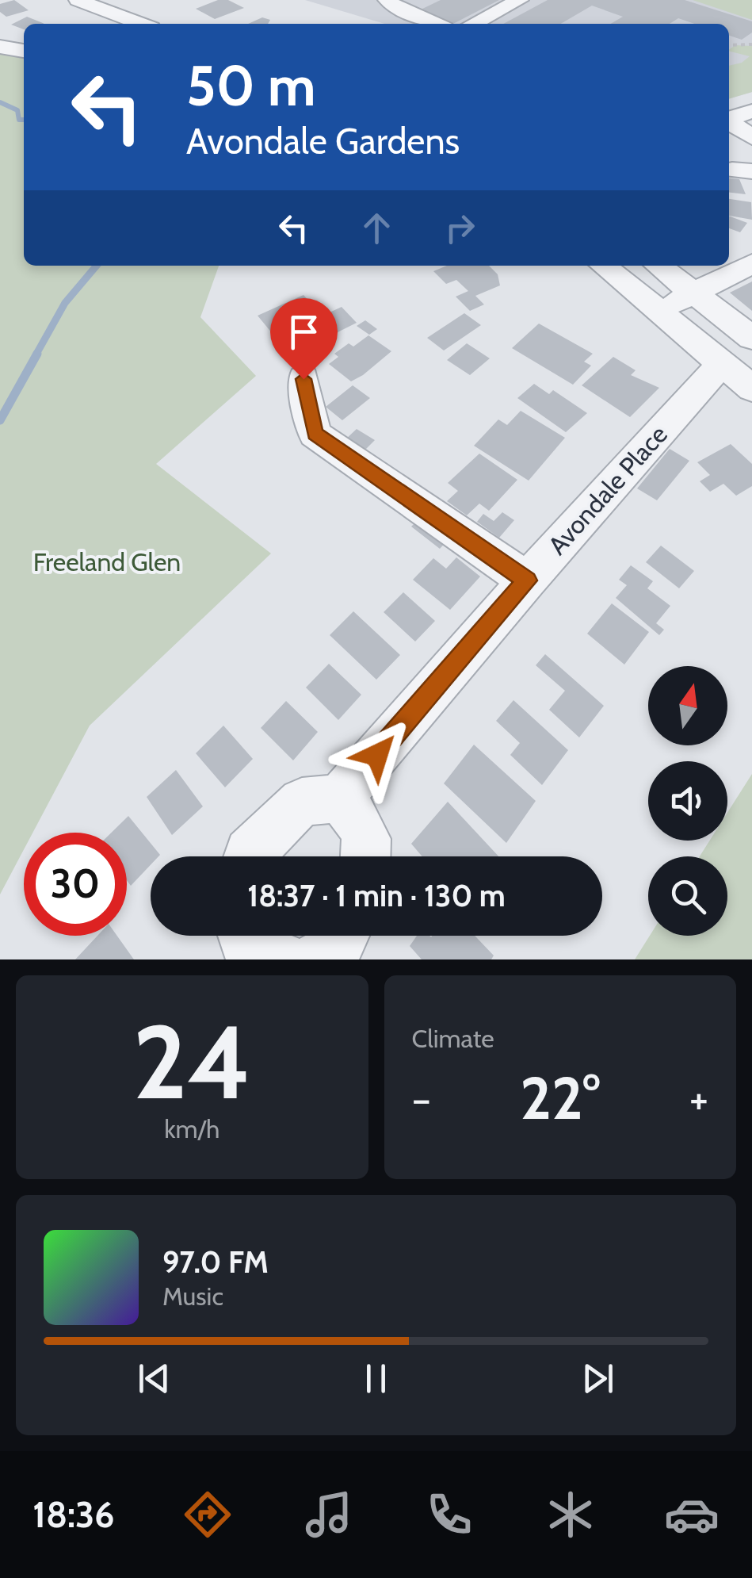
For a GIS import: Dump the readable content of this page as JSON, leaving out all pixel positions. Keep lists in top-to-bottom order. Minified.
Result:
{"streets":{"street":["Avondale Place"]},"parks":["Freeland Glen"],"north":"top","page":{"turn":["50 m","Avondale Gardens"],"limit":"30","trip":"18:37 · 1 min · 130 m","tile":[["24","km/h"],"Climate"],"heat":["−","22°","+"],"song":["97.0 FM","Music"],"tabs":"18:36"}}
